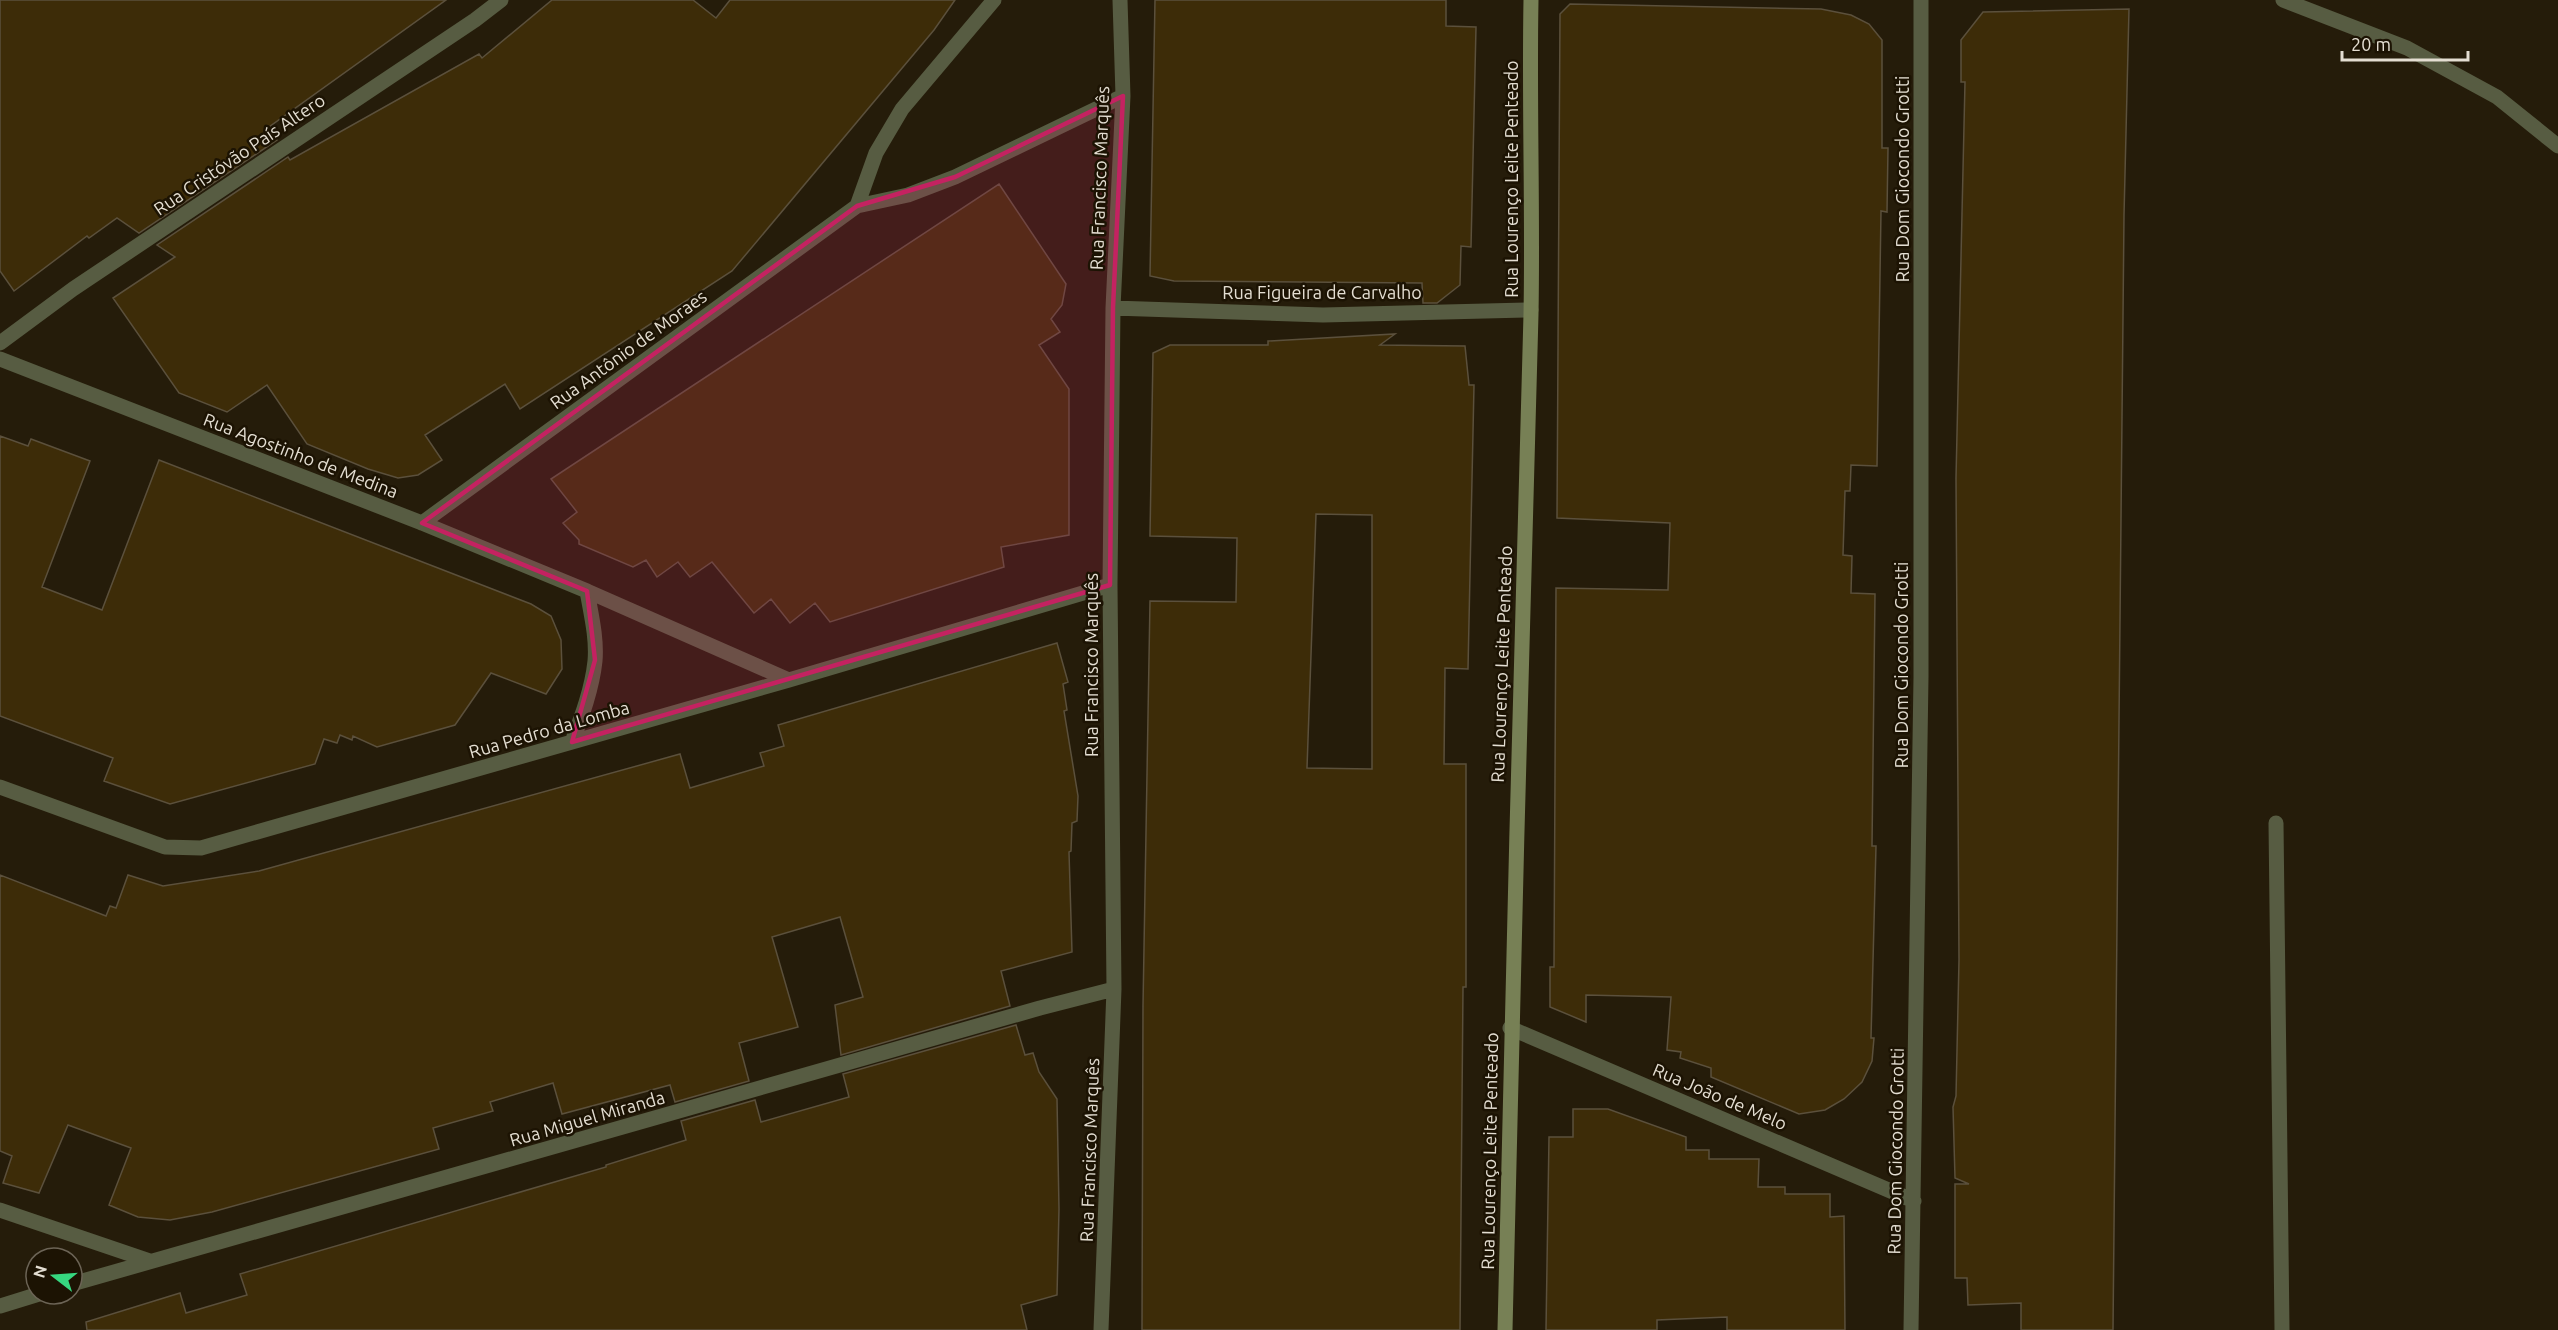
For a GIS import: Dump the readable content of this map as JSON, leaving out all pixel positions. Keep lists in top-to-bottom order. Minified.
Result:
{"streets":{"main road":["Rua Lourenço Leite Penteado"],"street":["Rua Cristóvão País Altero","Rua Francisco Marquês","Rua Dom Giocondo Grotti","Rua Figueira de Carvalho","Rua Antônio de Moraes","Rua Agostinho de Medina","Rua Pedro da Lomba","Rua João de Melo","Rua Miguel Miranda"]},"crossings":[["Rua Francisco Marquês","Rua Figueira de Carvalho"],["Rua Francisco Marquês","Rua Antônio de Moraes"],["Rua Francisco Marquês","Rua Pedro da Lomba"],["Rua Francisco Marquês","Rua Miguel Miranda"],["Rua Lourenço Leite Penteado","Rua Figueira de Carvalho"],["Rua Lourenço Leite Penteado","Rua João de Melo"],["Rua Dom Giocondo Grotti","Rua João de Melo"],["Rua Antônio de Moraes","Rua Agostinho de Medina"],["Rua Agostinho de Medina","Rua Pedro da Lomba"]],"scale_bar":"20 m","north":"left"}
